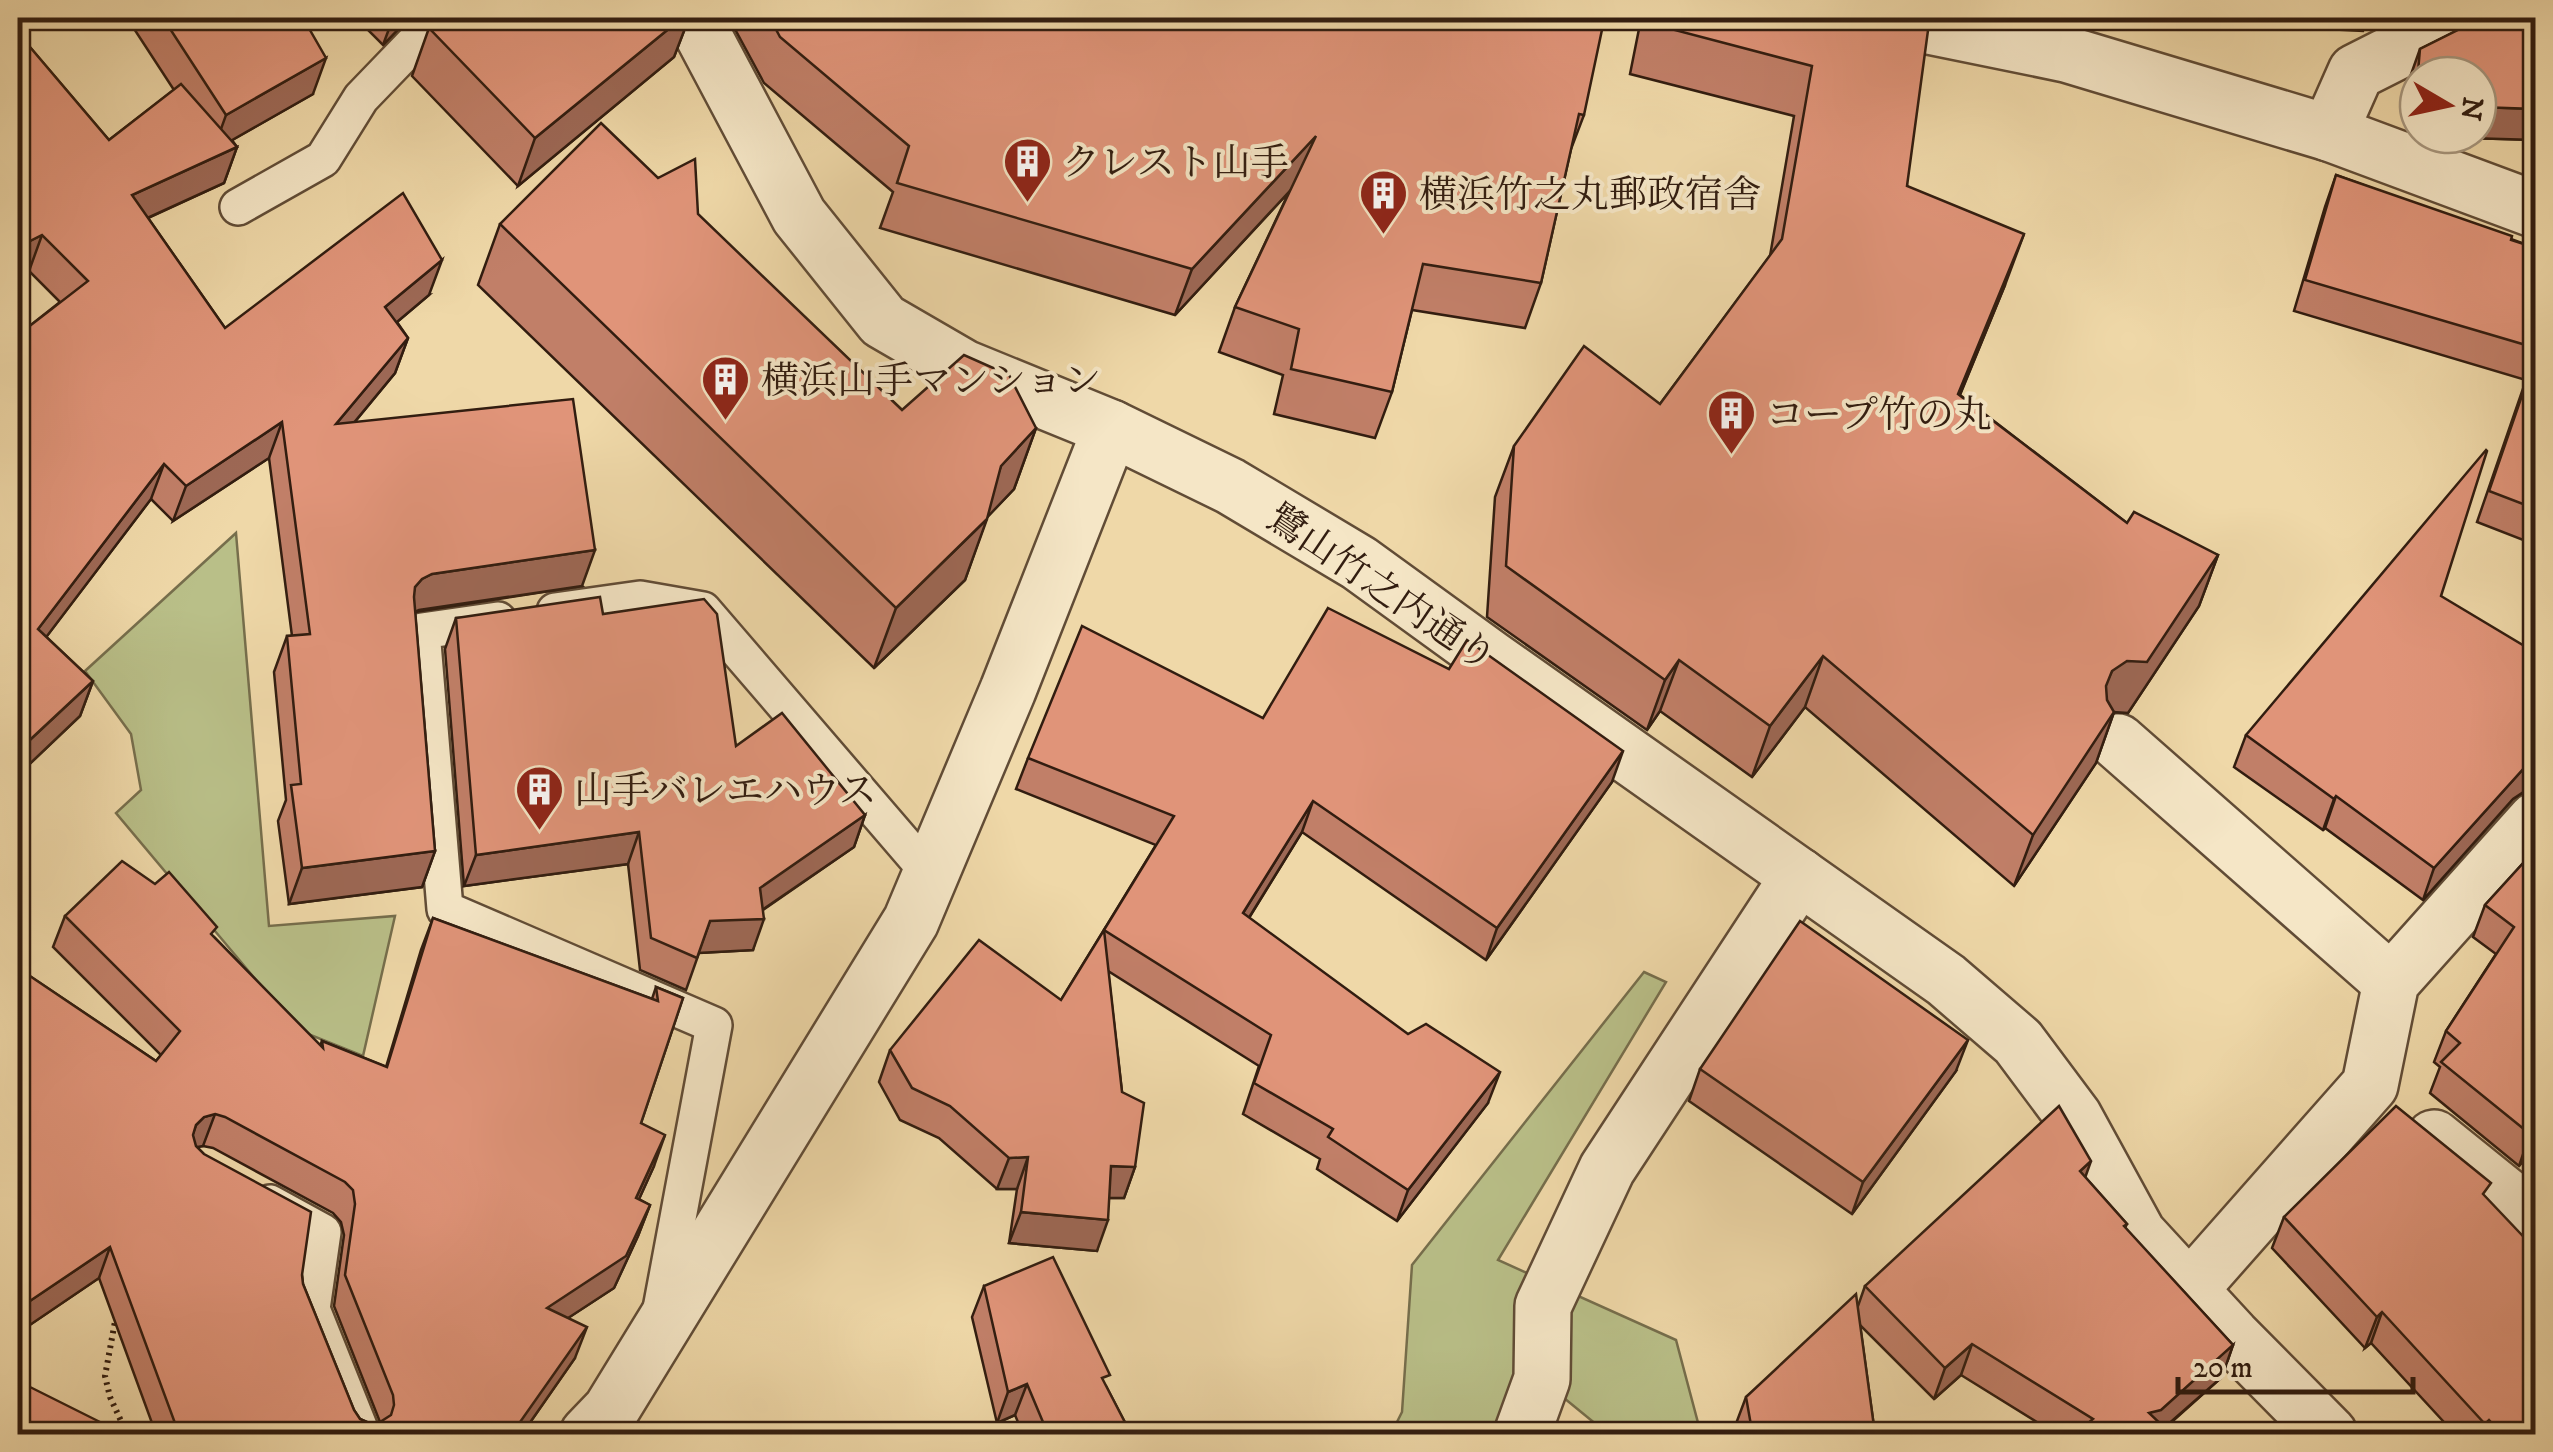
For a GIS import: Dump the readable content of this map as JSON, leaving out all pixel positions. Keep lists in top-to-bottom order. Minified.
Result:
{"streets":{"street":["鷺山竹之内通り"]},"places":{"building":["クレスト山手","横浜竹之丸郵政宿舎","横浜山手マンション","コープ竹の丸","山手バレエハウス"]},"scale_bar":"20 m","north":"right"}
